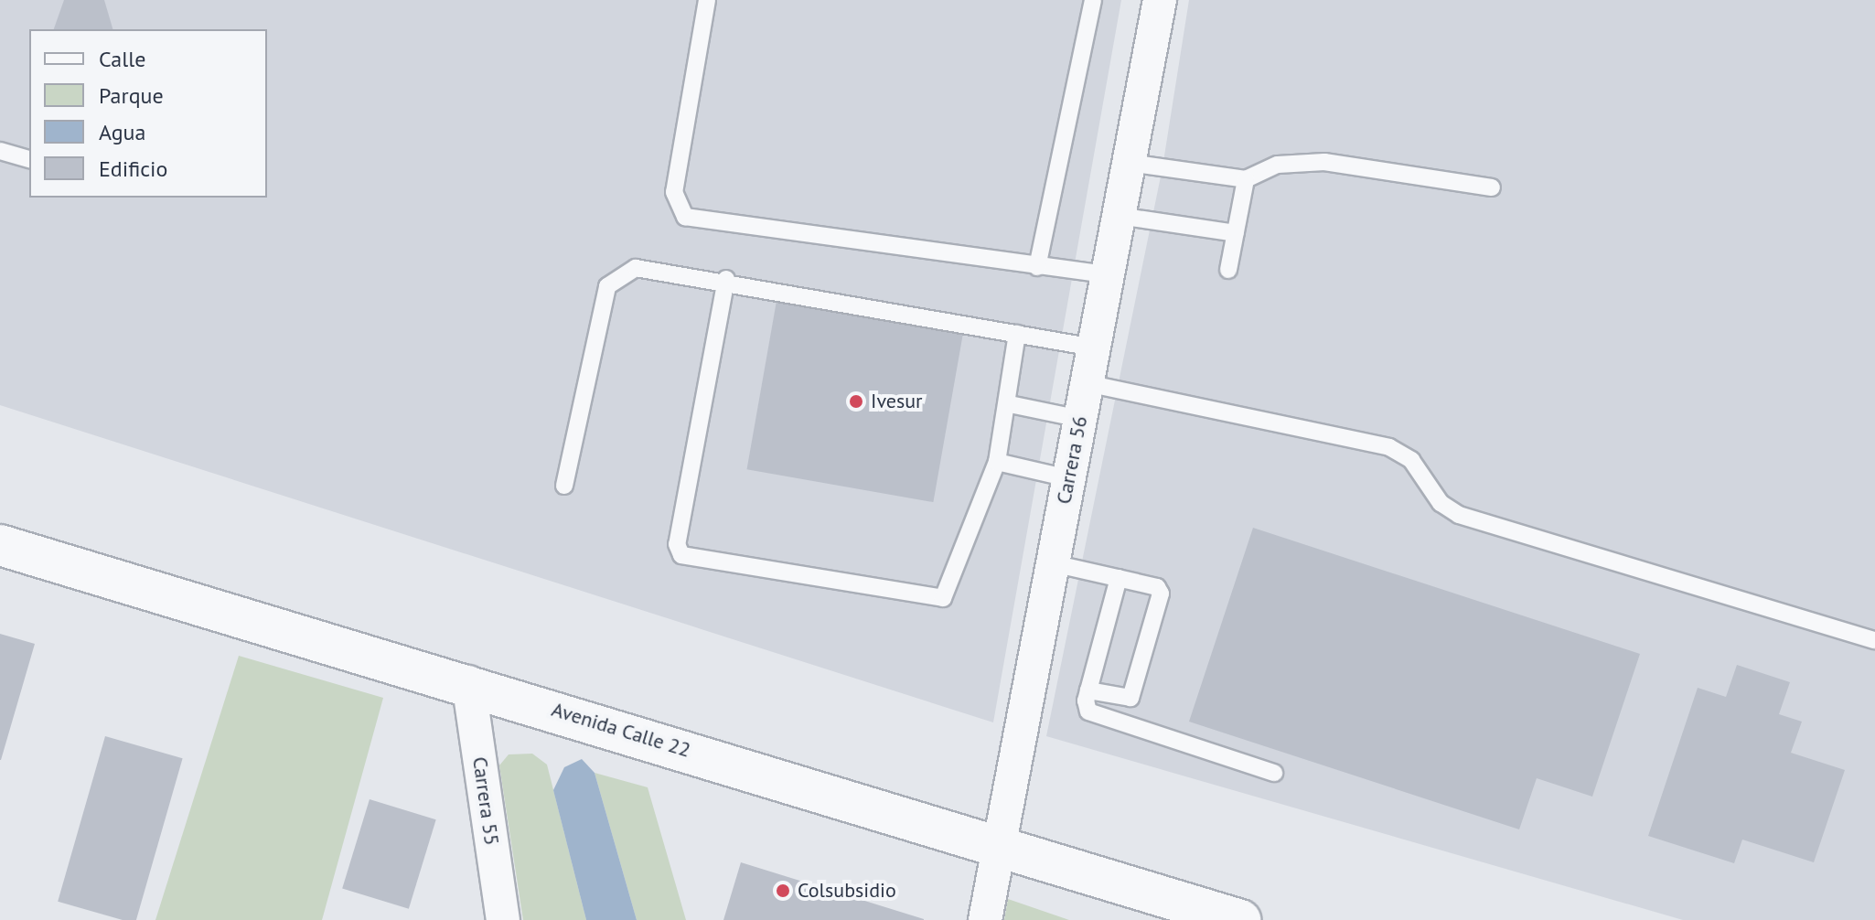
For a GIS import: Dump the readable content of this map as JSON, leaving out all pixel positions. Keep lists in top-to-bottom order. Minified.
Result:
{"streets":{"street":["Carrera 56","Avenida Calle 22","Carrera 55"]},"crossings":[["Carrera 56","Avenida Calle 22"],["Avenida Calle 22","Carrera 55"]],"places":["Ivesur","Colsubsidio"],"legend":["Calle","Parque","Agua","Edificio"]}
